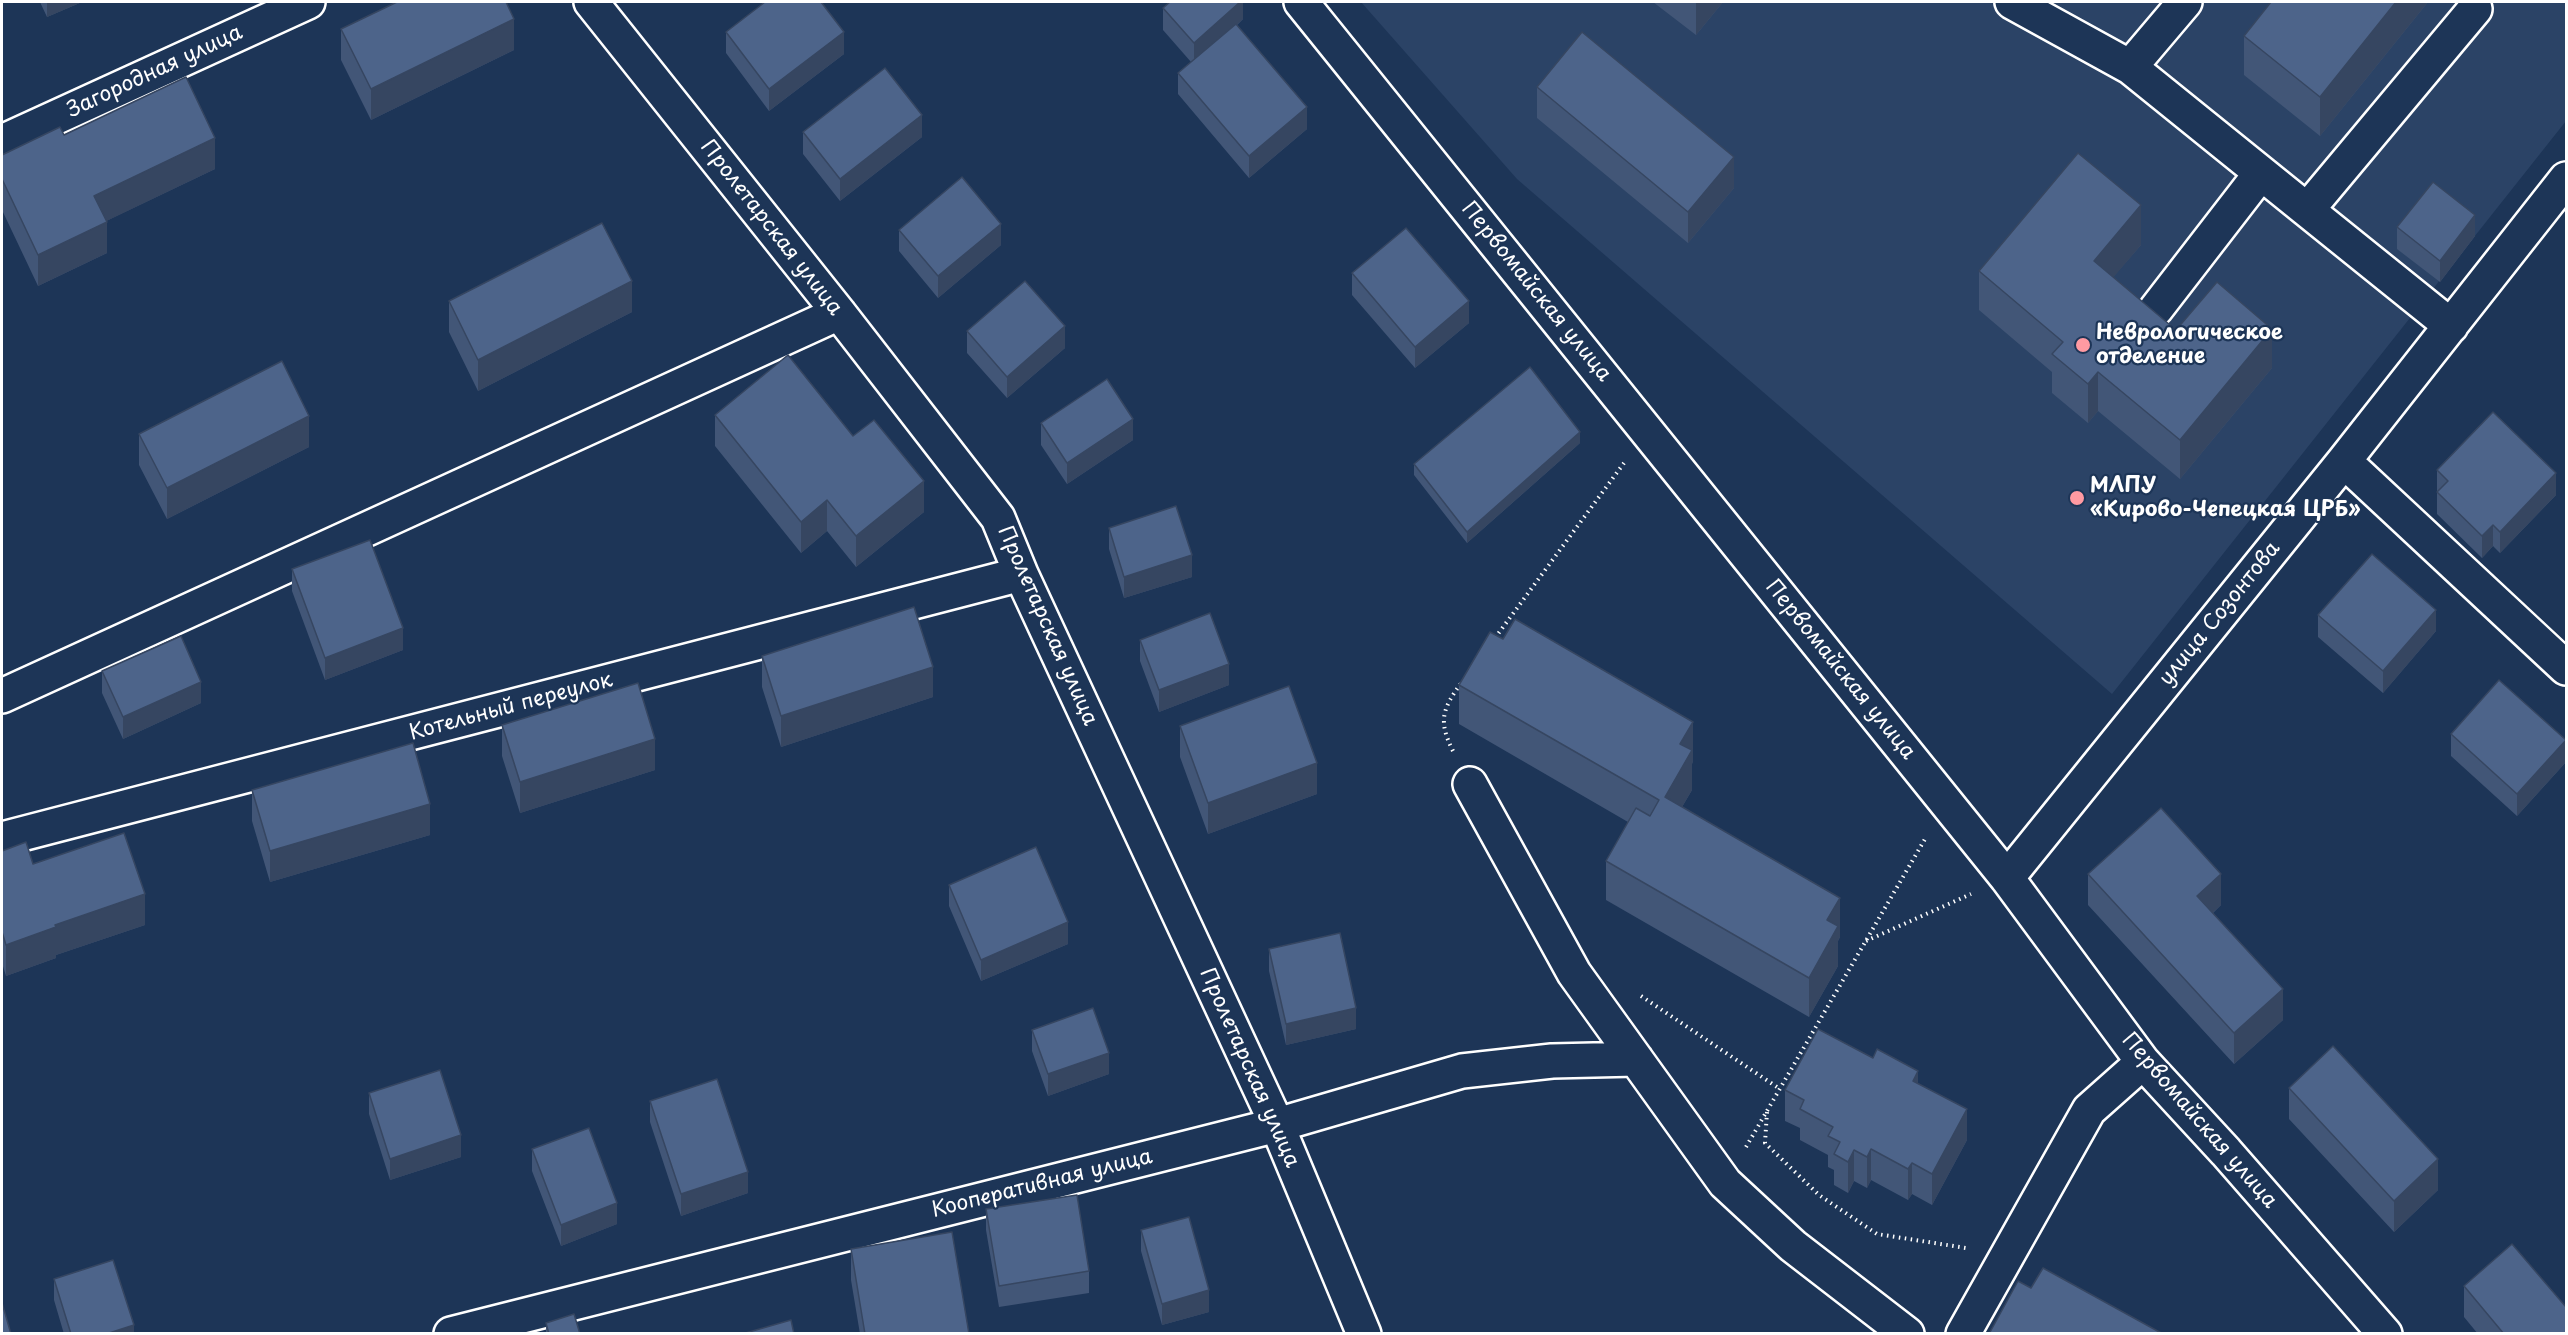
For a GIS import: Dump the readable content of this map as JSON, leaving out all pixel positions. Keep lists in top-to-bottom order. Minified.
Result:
{"streets":{"street":["Загородная улица","Пролетарская улица","Первомайская улица","улица Созонтова","Котельный переулок","Кооперативная улица"]},"crossings":[["Пролетарская улица","Котельный переулок"],["Пролетарская улица","Кооперативная улица"],["Первомайская улица","улица Созонтова"]],"places":["Неврологическое отделение","МЛПУ «Кирово-Чепецкая ЦРБ»"]}
